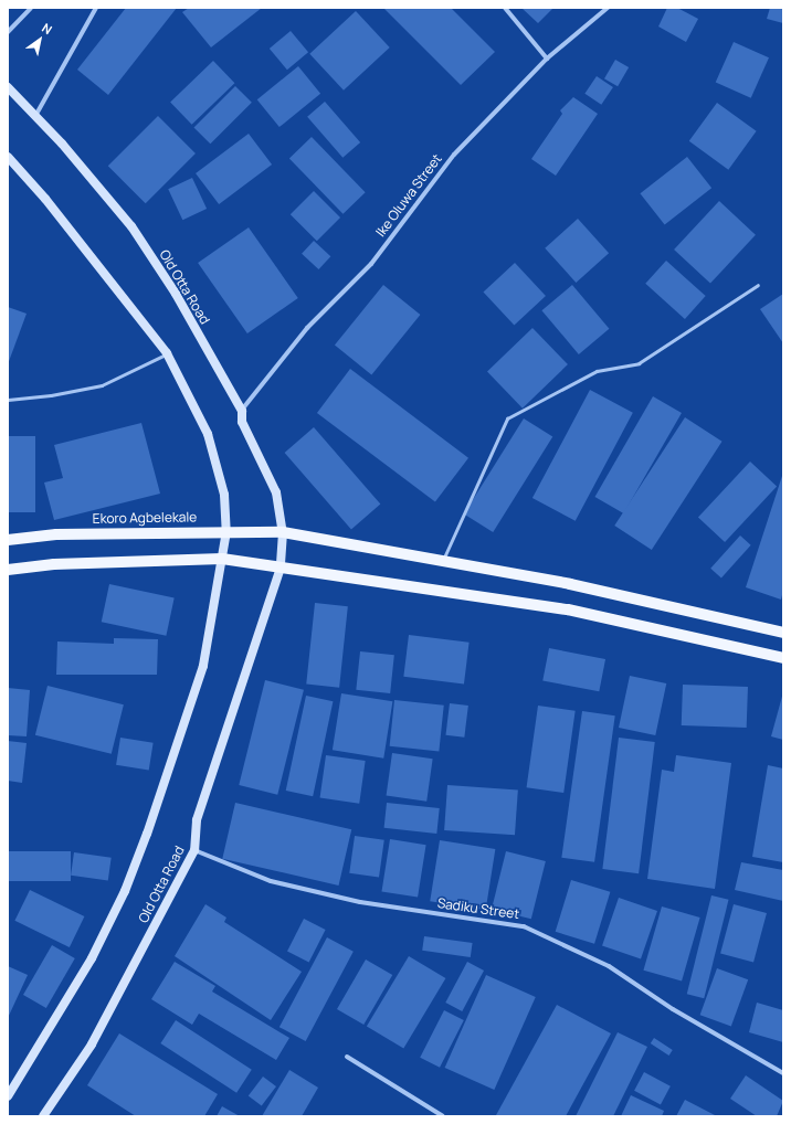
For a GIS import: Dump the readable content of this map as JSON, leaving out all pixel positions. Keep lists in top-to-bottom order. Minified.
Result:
{"streets":{"main road":["Old Otta Road","Ekoro Agbelekale"],"street":["Ike Oluwa Street","Sadiku Street"]},"crossings":[["Ike Oluwa Street","Old Otta Road"],["Old Otta Road","Ekoro Agbelekale"],["Old Otta Road","Sadiku Street"]],"north":"top right"}
